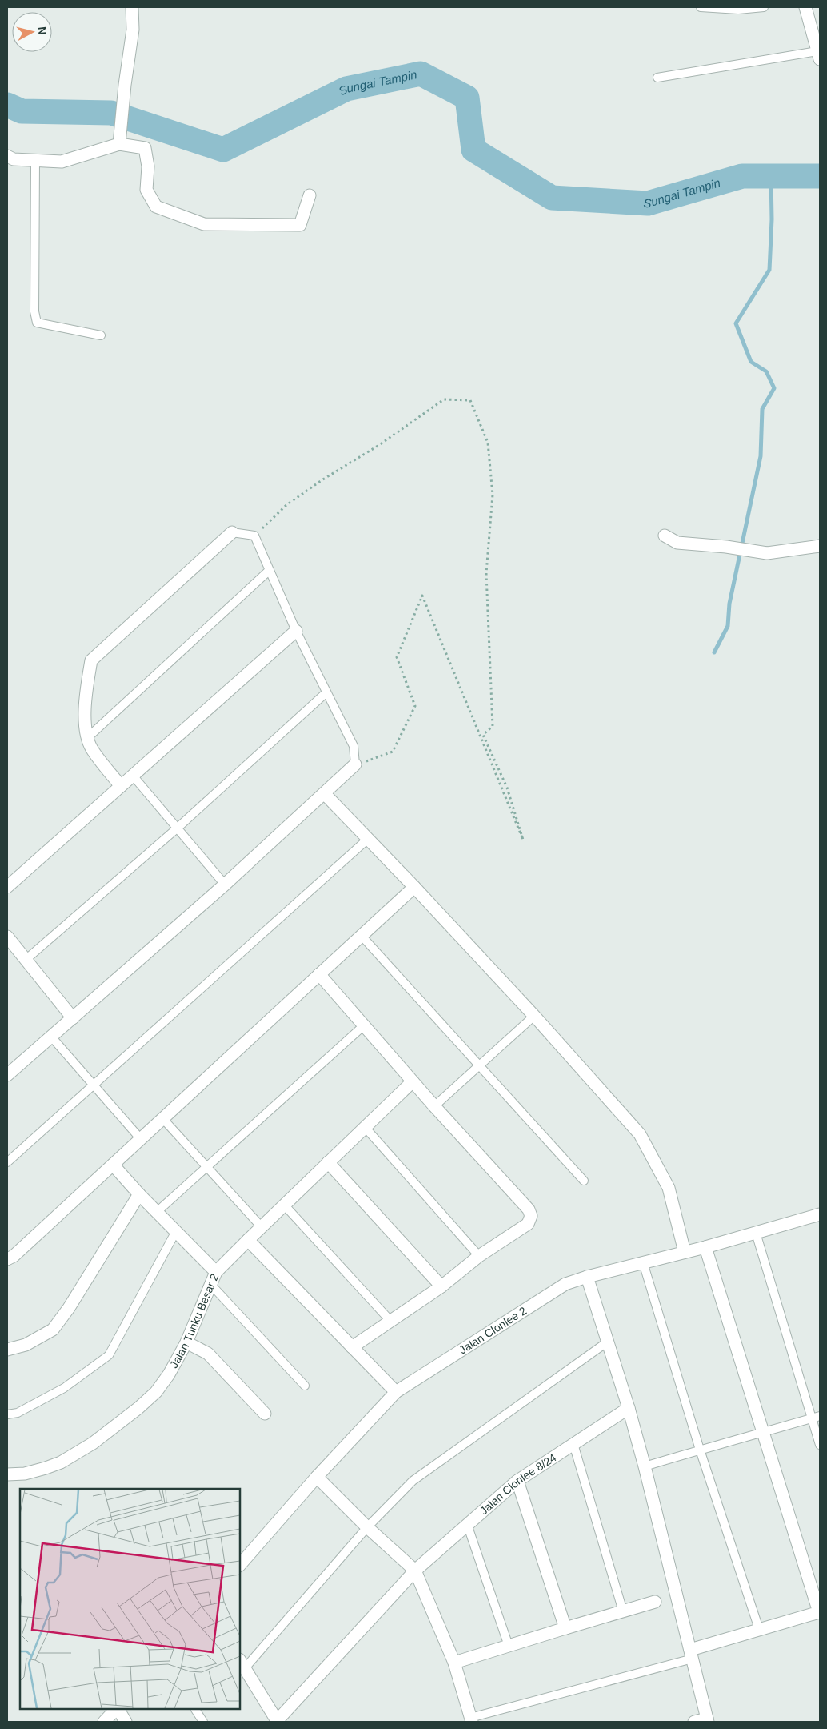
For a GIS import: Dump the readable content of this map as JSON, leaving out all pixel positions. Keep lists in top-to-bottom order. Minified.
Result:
{"streets":{"street":["Jalan Tunku Besar 2","Jalan Clonlee 2","Jalan Clonlee 8/24"]},"water":["Sungai Tampin"],"north":"right"}
